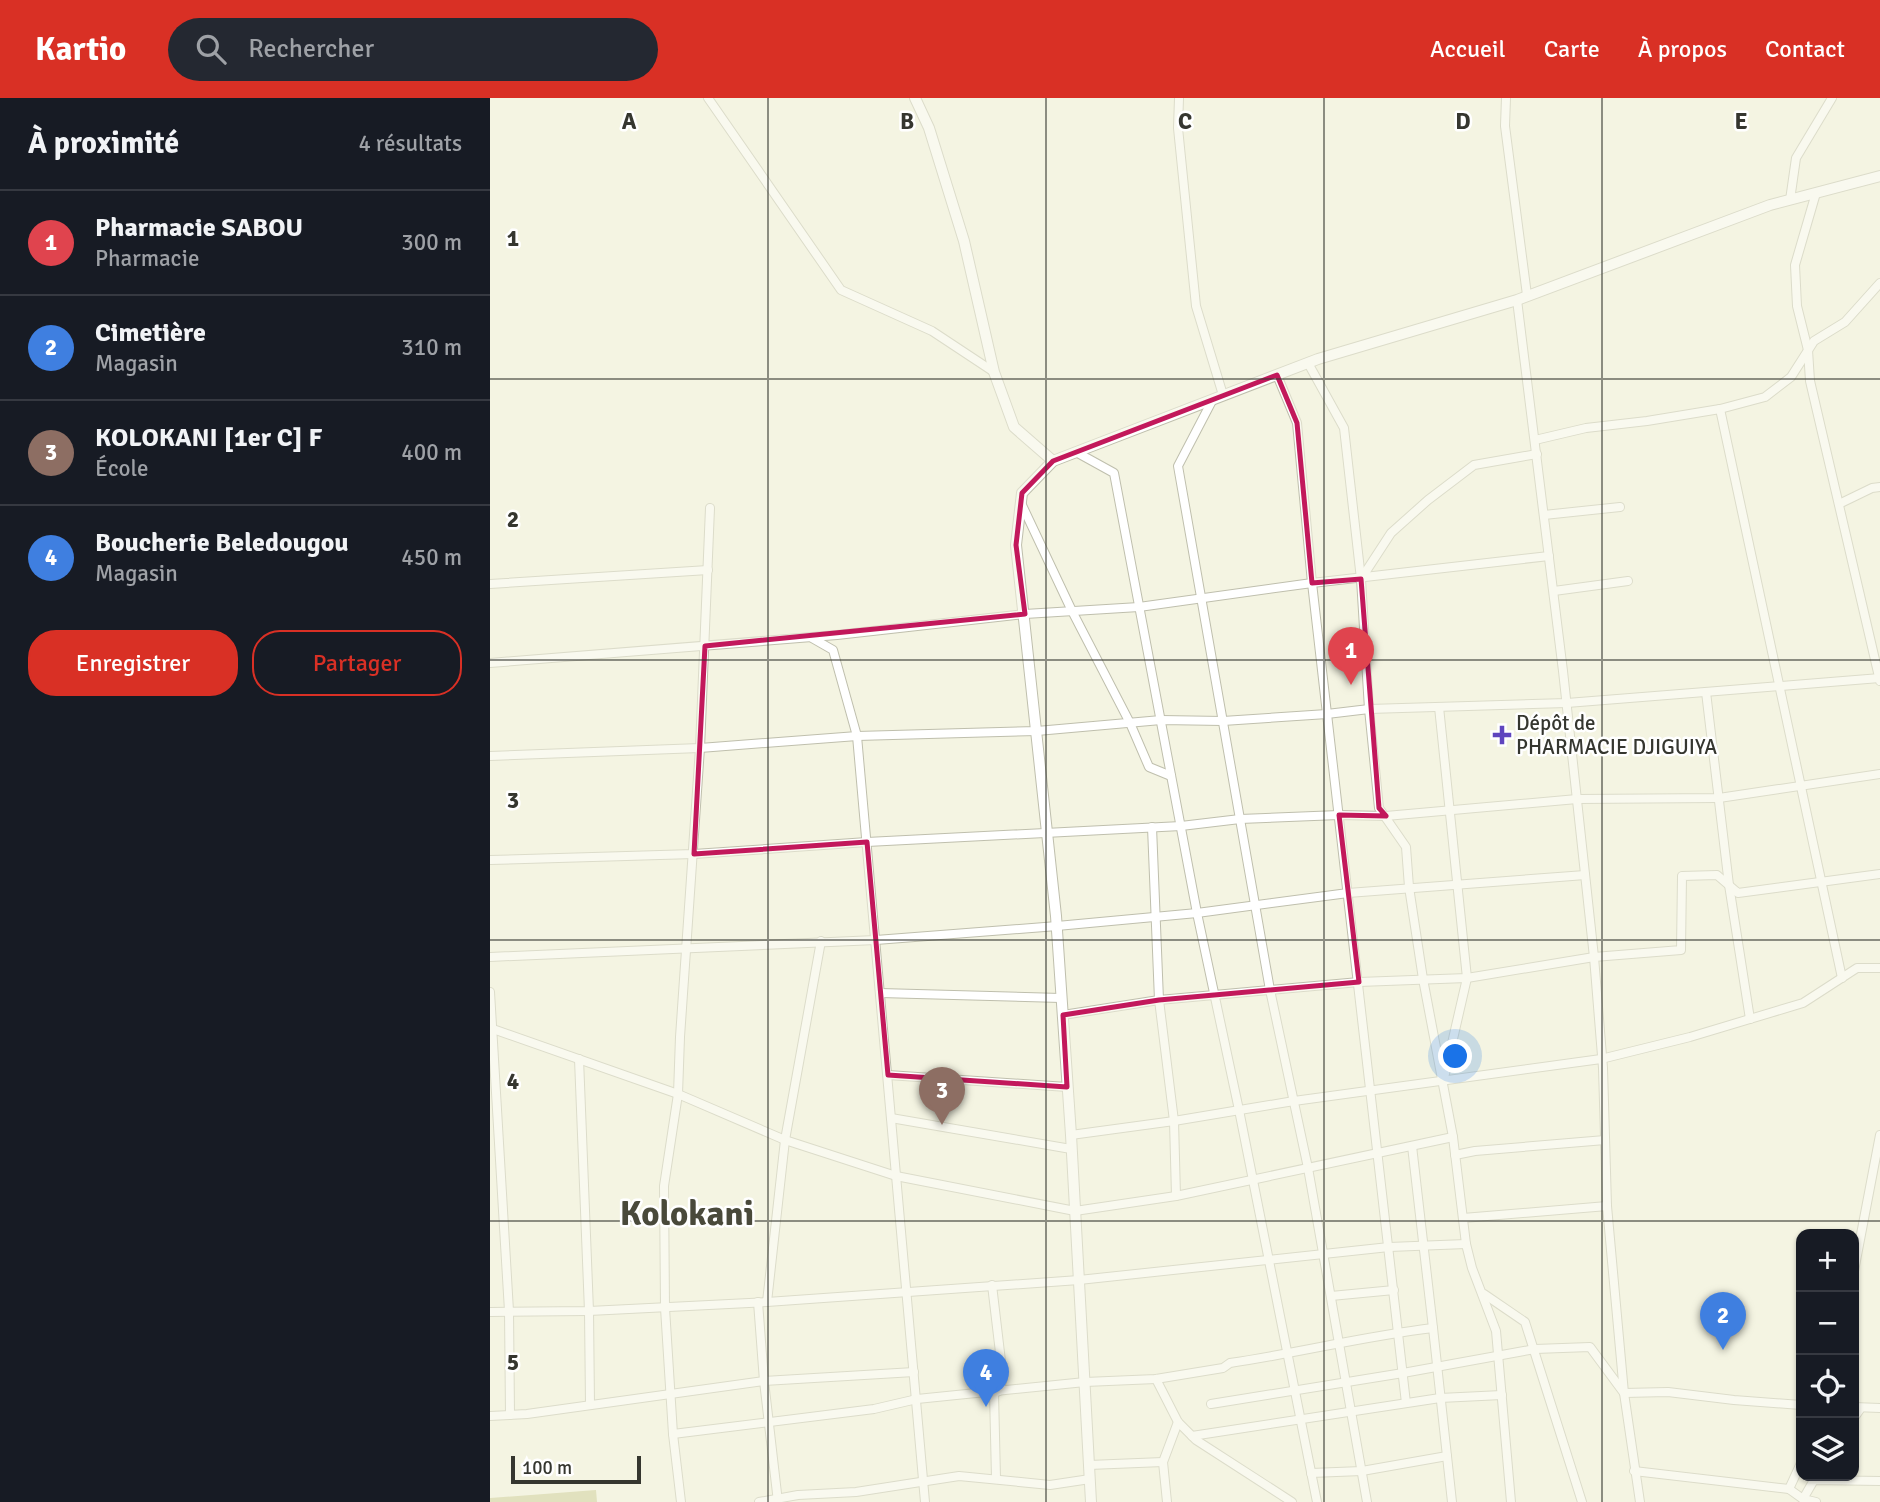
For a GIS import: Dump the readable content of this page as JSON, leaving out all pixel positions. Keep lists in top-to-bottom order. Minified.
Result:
{"districts":["Kolokani"],"places":{"health":["Dépôt de PHARMACIE DJIGUIYA"]},"scale_bar":"100 m","page":{"header":"Kartio","search":"Rechercher","nav":["Accueil","Carte","À propos","Contact"],"heading":["À proximité","4 résultats"],"list":[{"mark":"1","name":"Pharmacie SABOU","note":"Pharmacie","value":"300 m"},{"mark":"2","name":"Cimetière","note":"Magasin","value":"310 m"},{"mark":"3","name":"KOLOKANI [1er C] F","note":"École","value":"400 m"},{"mark":"4","name":"Boucherie Beledougou","note":"Magasin","value":"450 m"}],"buttons":["Enregistrer","Partager"],"pins":["1","3","2","4"],"map_buttons":["+","−"],"scale":"100 m"},"grid":{"columns":["A","B","C","D","E"],"rows":["1","2","3","4","5"]}}
